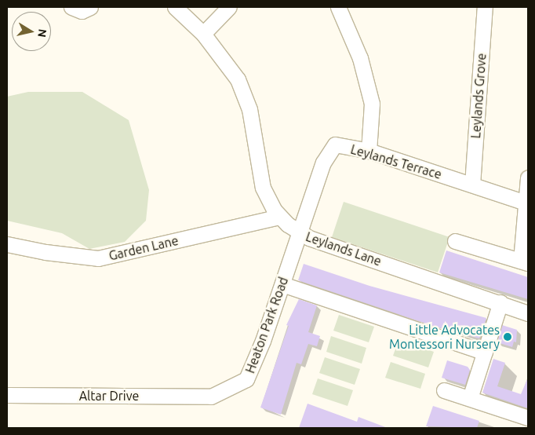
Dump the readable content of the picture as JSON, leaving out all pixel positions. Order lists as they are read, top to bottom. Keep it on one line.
{"streets":{"street":["Leylands Grove","Leylands Terrace","Garden Lane","Leylands Lane","Heaton Park Road","Altar Drive"]},"crossings":[["Leylands Grove","Leylands Terrace"],["Leylands Terrace","Leylands Lane"],["Leylands Terrace","Heaton Park Road"],["Garden Lane","Leylands Lane"],["Leylands Lane","Heaton Park Road"],["Heaton Park Road","Altar Drive"]],"places":["Little Advocates Montessori Nursery"],"north":"right"}
